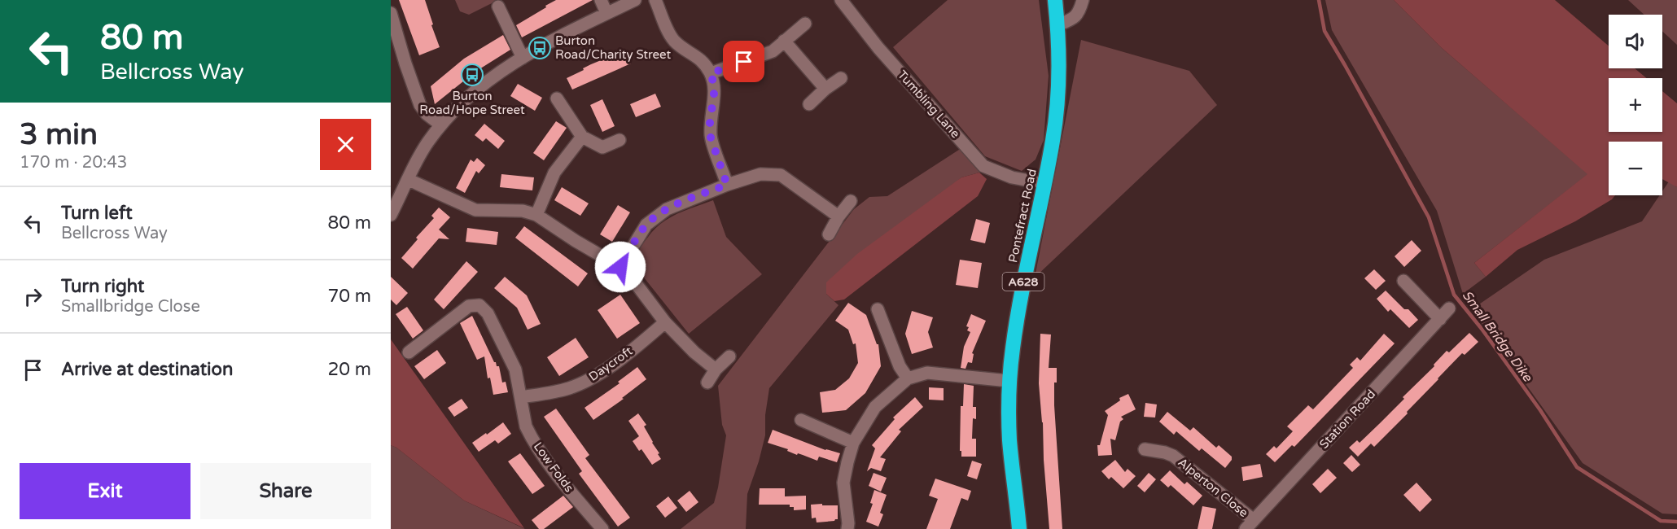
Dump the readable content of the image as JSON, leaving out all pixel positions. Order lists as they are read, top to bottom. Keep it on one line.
{"streets":{"highway":["Pontefract Road","A628"],"street":["Tumbling Lane","Daycroft","Station Road","Low Folds","Alperton Close"]},"crossings":[["Daycroft","Low Folds"],["Station Road","Alperton Close"]],"water":["Small Bridge Dike"],"places":{"bus stop":["Burton Road/Charity Street","Burton Road/Hope Street"]},"page":{"turn":["80 m","Bellcross Way"],"map_buttons":["+","−"],"heading":["3 min","170 m · 20:43"],"list":[{"name":"Turn left","note":"Bellcross Way","value":"80 m"},{"name":"Turn right","note":"Smallbridge Close","value":"70 m"},{"name":"Arrive at destination","value":"20 m"}],"buttons":["Exit","Share"]}}
